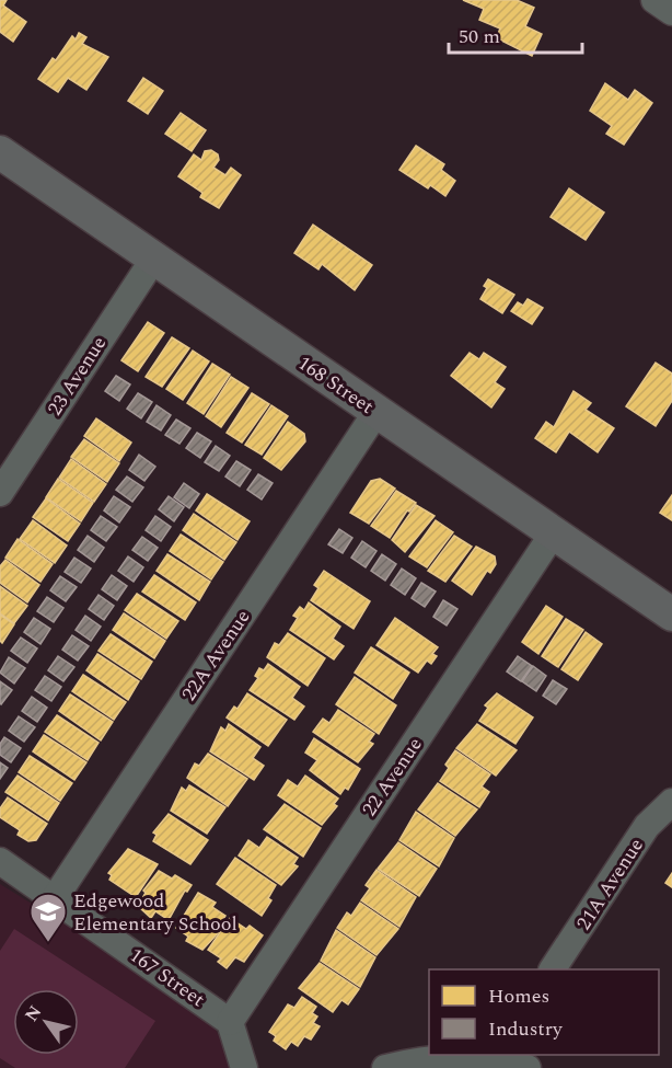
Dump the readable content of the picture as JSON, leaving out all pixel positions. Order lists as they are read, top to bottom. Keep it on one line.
{"streets":{"main road":["168 Street"],"street":["23 Avenue","22A Avenue","22 Avenue","21A Avenue","167 Street"]},"crossings":[["23 Avenue","168 Street"],["168 Street","22A Avenue"],["168 Street","22 Avenue"],["22A Avenue","167 Street"],["22 Avenue","167 Street"]],"places":{"school or university":["Edgewood Elementary School"]},"legend":["Homes","Industry"],"scale_bar":"50 m","north":"top left"}
